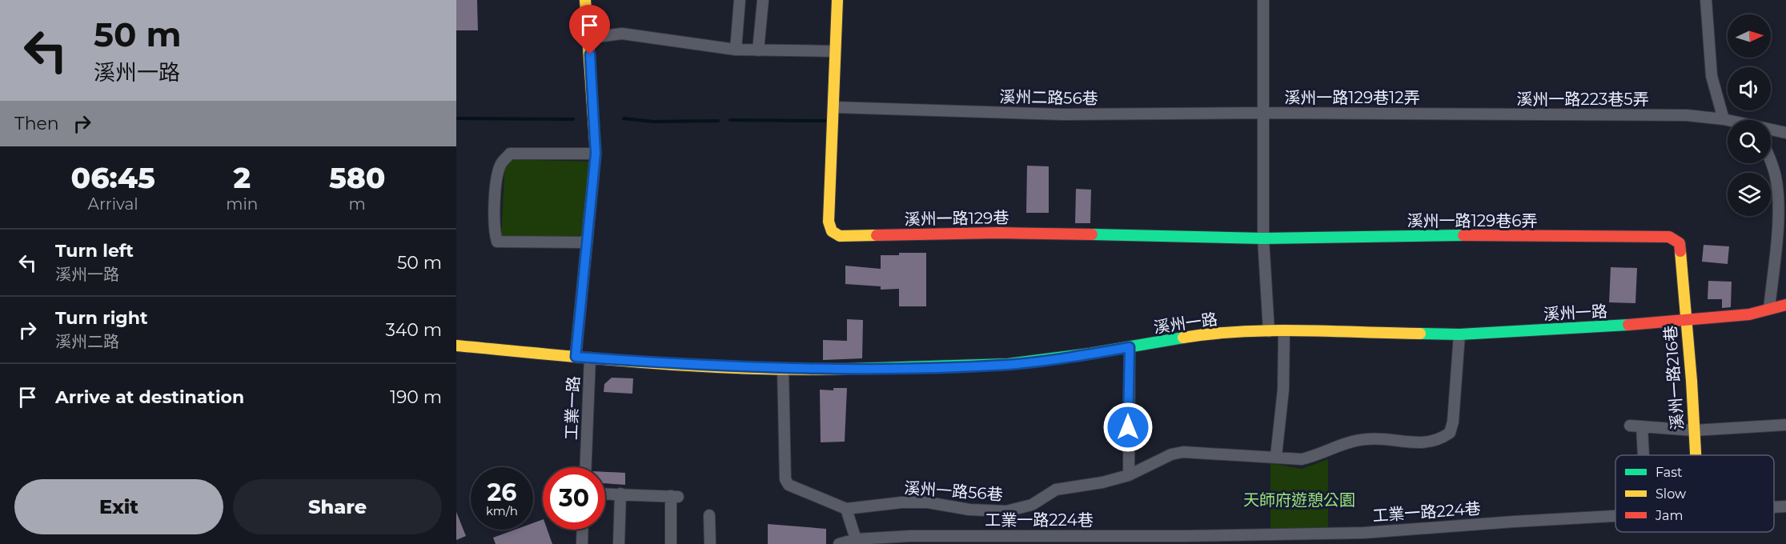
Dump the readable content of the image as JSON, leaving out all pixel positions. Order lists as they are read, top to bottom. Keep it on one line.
{"streets":{"street":["溪州二路56巷","溪州一路129巷12弄","溪州一路223巷5弄","溪州一路129巷","溪州一路129巷6弄","溪州一路","溪州一路216巷","工業一路","溪州一路56巷","工業一路224巷"]},"crossings":[["溪州二路56巷","溪州一路129巷12弄"],["溪州二路56巷","溪州一路129巷"],["溪州一路129巷12弄","溪州一路223巷5弄"],["溪州一路129巷","溪州一路129巷6弄"],["溪州一路129巷6弄","溪州一路216巷"],["溪州一路","溪州一路216巷"],["溪州一路","工業一路"],["溪州一路","溪州一路56巷"]],"parks":["天師府遊憩公園"],"legend":["Fast","Slow","Jam"],"north":"right","page":{"turn":["50 m","溪州一路"],"then":"Then","eta":["06:45","Arrival","2","min","580","m"],"list":[{"name":"Turn left","note":"溪州一路","value":"50 m"},{"name":"Turn right","note":"溪州二路","value":"340 m"},{"name":"Arrive at destination","value":"190 m"}],"speed":"26 km/h","limit":"30","buttons":["Exit","Share"]}}
